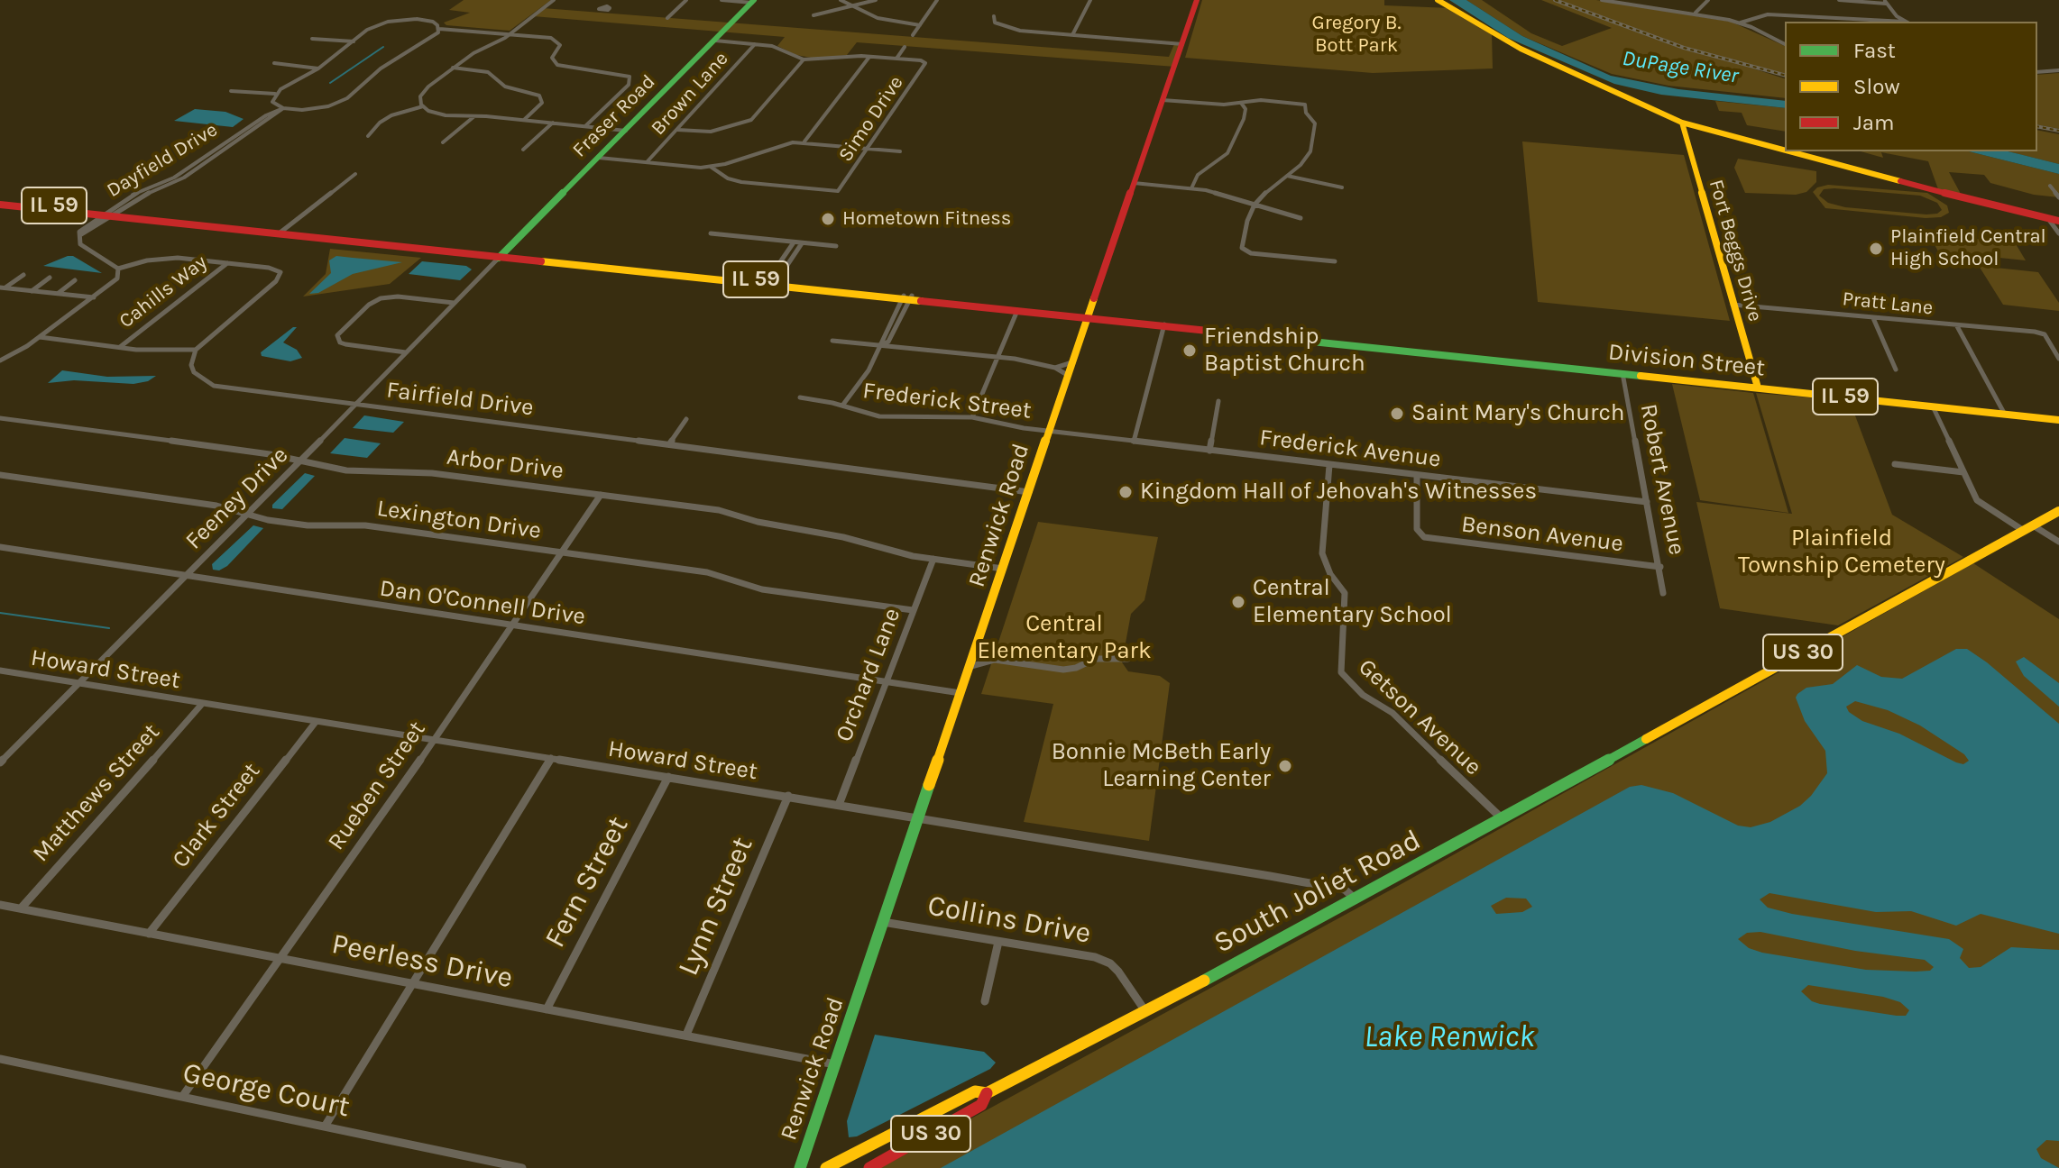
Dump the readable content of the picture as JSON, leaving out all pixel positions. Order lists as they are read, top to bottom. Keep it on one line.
{"streets":{"street":["Brown Lane","Fraser Road","Simo Drive","Dayfield Drive","IL 59","Fort Beggs Drive","Cahills Way","Pratt Lane","Division Street","Fairfield Drive","Frederick Street","Frederick Avenue","Arbor Drive","Robert Avenue","Feeney Drive","Renwick Road","Lexington Drive","Benson Avenue","Dan O'Connell Drive","US 30","Howard Street","Orchard Lane","Getson Avenue","Rueben Street","Matthews Street","Clark Street","Fern Street","South Joliet Road","Lynn Street","Collins Drive","Peerless Drive","George Court"]},"crossings":[["Fraser Road","IL 59"],["Fraser Road","Feeney Drive"],["Dayfield Drive","IL 59"],["IL 59","Division Street"],["IL 59","Feeney Drive"],["IL 59","Renwick Road"],["Fort Beggs Drive","Pratt Lane"],["Fort Beggs Drive","Division Street"],["Division Street","Robert Avenue"],["Division Street","Renwick Road"],["Fairfield Drive","Feeney Drive"],["Fairfield Drive","Renwick Road"],["Frederick Street","Frederick Avenue"],["Frederick Street","Renwick Road"],["Frederick Avenue","Robert Avenue"],["Frederick Avenue","Renwick Road"],["Frederick Avenue","Benson Avenue"],["Frederick Avenue","Getson Avenue"],["Arbor Drive","Feeney Drive"],["Arbor Drive","Renwick Road"],["Arbor Drive","Orchard Lane"],["Arbor Drive","Rueben Street"],["Robert Avenue","Benson Avenue"],["Feeney Drive","Lexington Drive"],["Feeney Drive","Dan O'Connell Drive"],["Feeney Drive","Howard Street"],["Renwick Road","Dan O'Connell Drive"],["Renwick Road","Howard Street"],["Renwick Road","Collins Drive"],["Renwick Road","Peerless Drive"],["Lexington Drive","Orchard Lane"],["Lexington Drive","Rueben Street"],["Dan O'Connell Drive","Orchard Lane"],["Dan O'Connell Drive","Rueben Street"],["US 30","South Joliet Road"],["Howard Street","Orchard Lane"],["Howard Street","Rueben Street"],["Howard Street","Matthews Street"],["Howard Street","Clark Street"],["Howard Street","Fern Street"],["Howard Street","South Joliet Road"],["Howard Street","Lynn Street"],["Getson Avenue","South Joliet Road"],["Rueben Street","Peerless Drive"],["Rueben Street","George Court"],["Matthews Street","Peerless Drive"],["Clark Street","Peerless Drive"],["Fern Street","Peerless Drive"],["South Joliet Road","Collins Drive"],["Lynn Street","Peerless Drive"]],"water":["DuPage River","Lake Renwick"],"parks":["Gregory B. Bott Park","Plainfield Township Cemetery","Central Elementary Park"],"places":["Hometown Fitness","Plainfield Central High School","Friendship Baptist Church","Saint Mary's Church","Kingdom Hall of Jehovah's Witnesses","Central Elementary School","Bonnie McBeth Early Learning Center"],"legend":["Fast","Slow","Jam"]}
